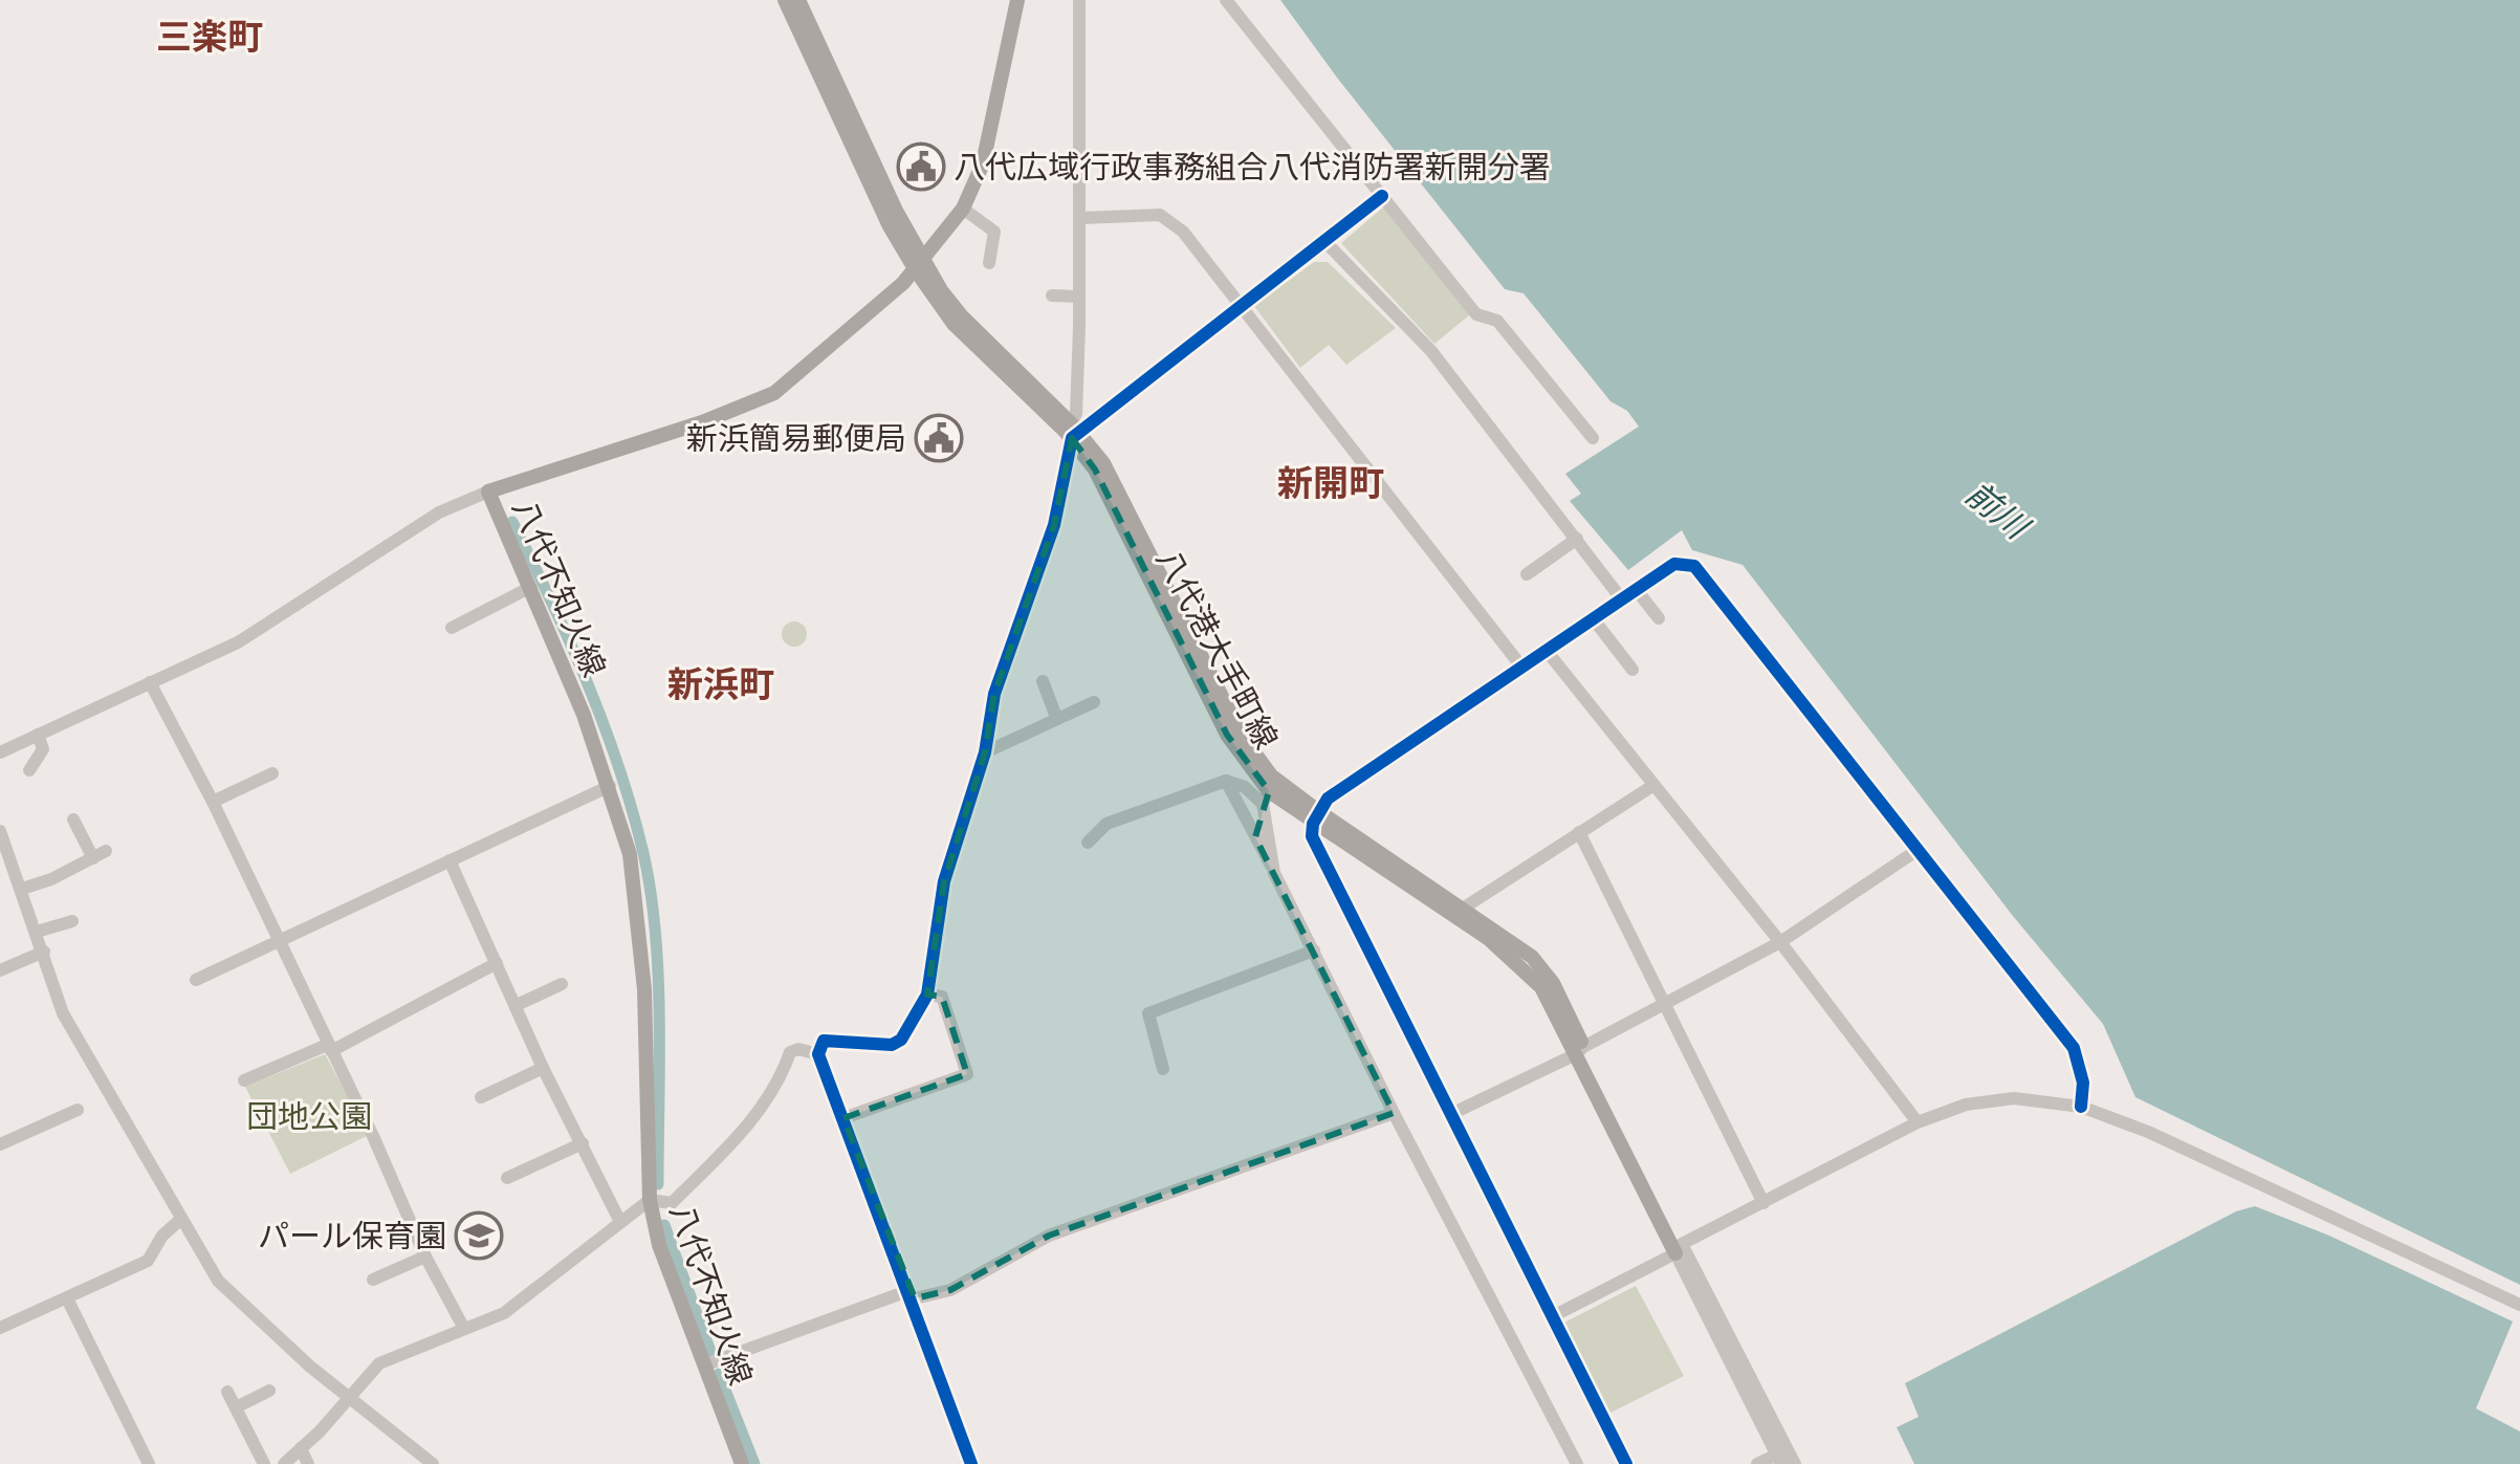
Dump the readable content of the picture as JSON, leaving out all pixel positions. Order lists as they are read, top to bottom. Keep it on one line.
{"streets":{"main road":["八代不知火線","八代港大手町線"]},"crossings":[["八代不知火線","八代港大手町線"]],"districts":["三楽町","新開町","新浜町"],"water":["前川"],"parks":["団地公園"],"places":{"public building":["八代広域行政事務組合八代消防署新開分署","新浜簡易郵便局"],"school or university":["パール保育園"]}}
